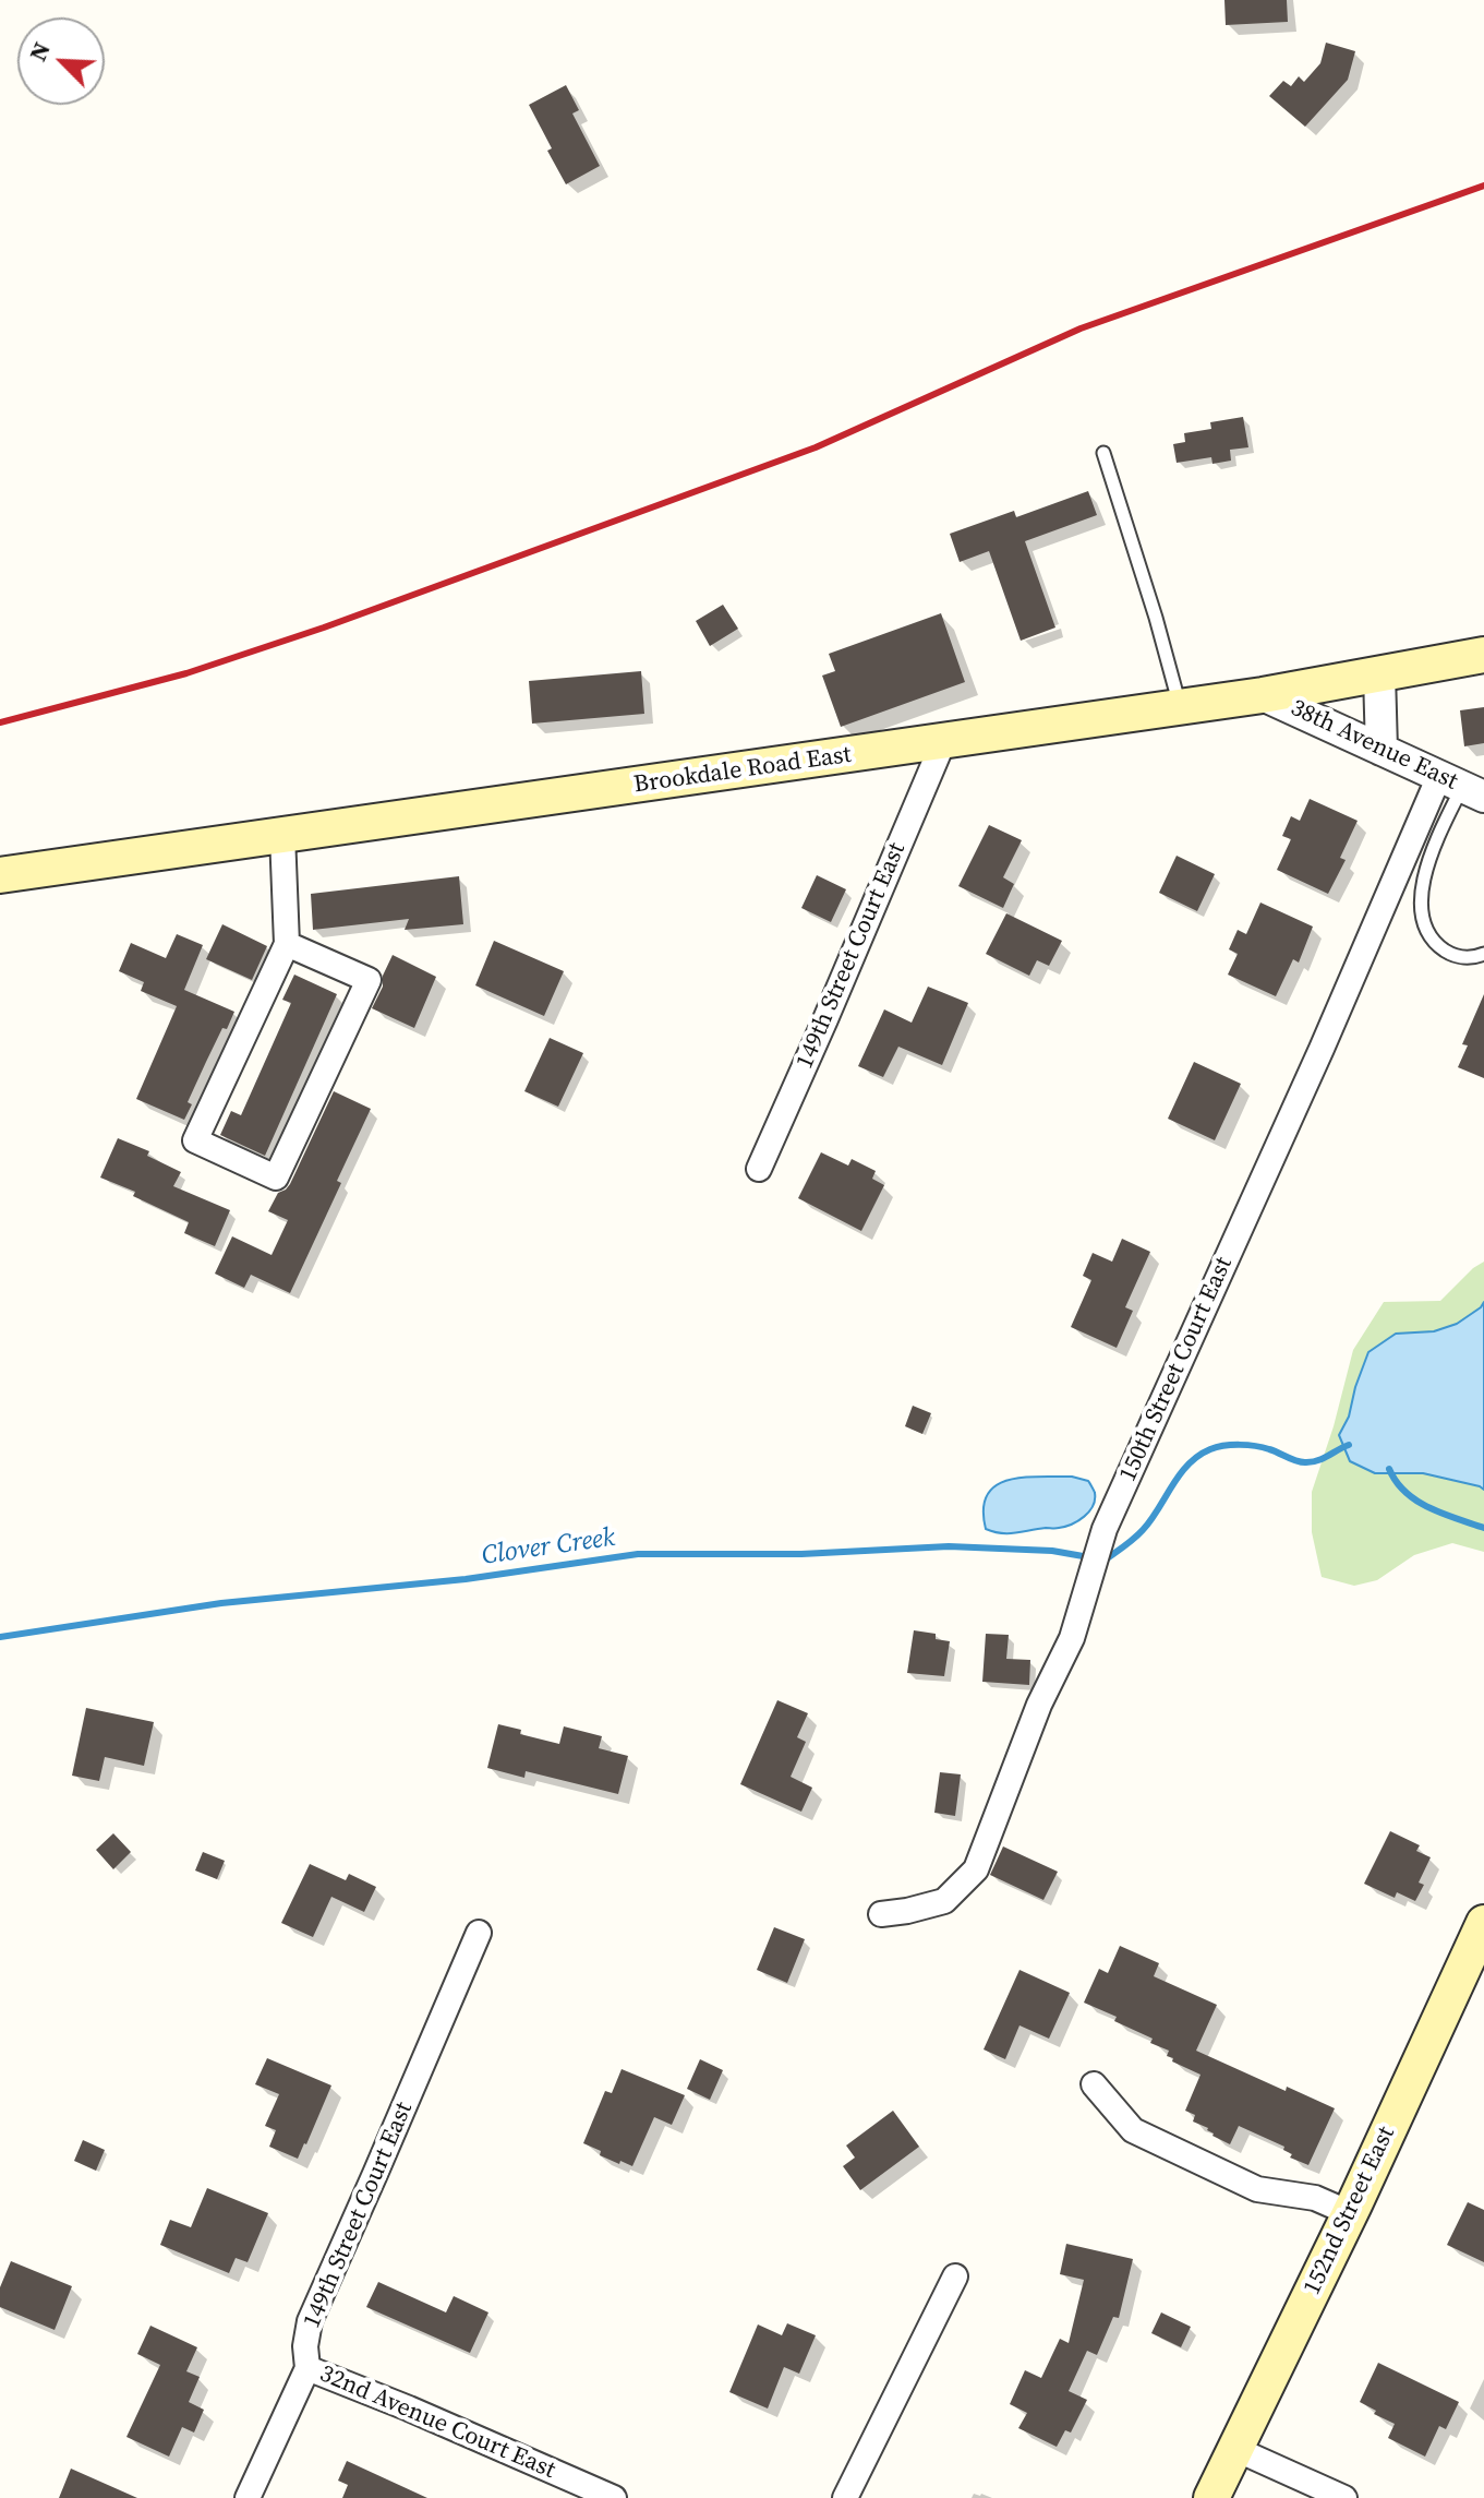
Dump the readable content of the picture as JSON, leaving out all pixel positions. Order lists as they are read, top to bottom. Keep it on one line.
{"streets":{"main road":["Brookdale Road East","152nd Street East"],"street":["38th Avenue East","149th Street Court East","150th Street Court East","32nd Avenue Court East"]},"crossings":[["38th Avenue East","Brookdale Road East"],["38th Avenue East","150th Street Court East"],["Brookdale Road East","149th Street Court East"],["149th Street Court East","32nd Avenue Court East"]],"water":["Clover Creek"],"north":"top left"}
